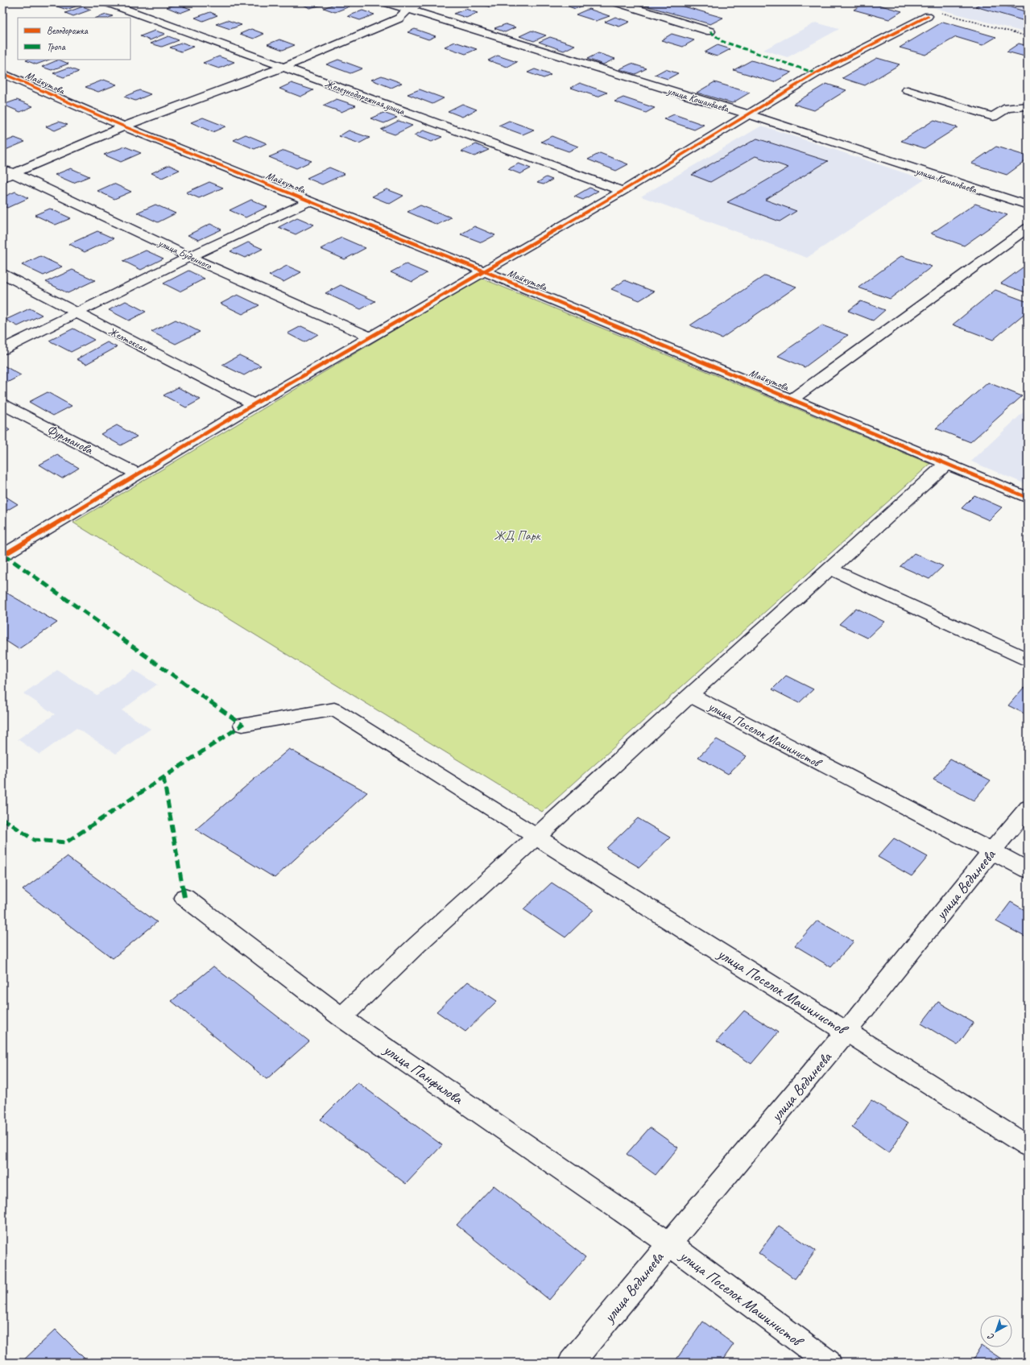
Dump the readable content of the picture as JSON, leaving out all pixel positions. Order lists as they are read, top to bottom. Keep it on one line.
{"streets":{"street":["Майкутова","Железнодорожная улица","улица Кошанбаева","улица Буденного","Желтоксан","Фурманова","улица Поселок Машинистов","улица Вединеева","улица Панфилова"]},"crossings":[["улица Поселок Машинистов","улица Вединеева"],["улица Поселок Машинистов","улица Панфилова"],["улица Вединеева","улица Панфилова"]],"parks":["ЖД Парк"],"legend":["Велодорожка","Тропа"],"north":"bottom left"}
